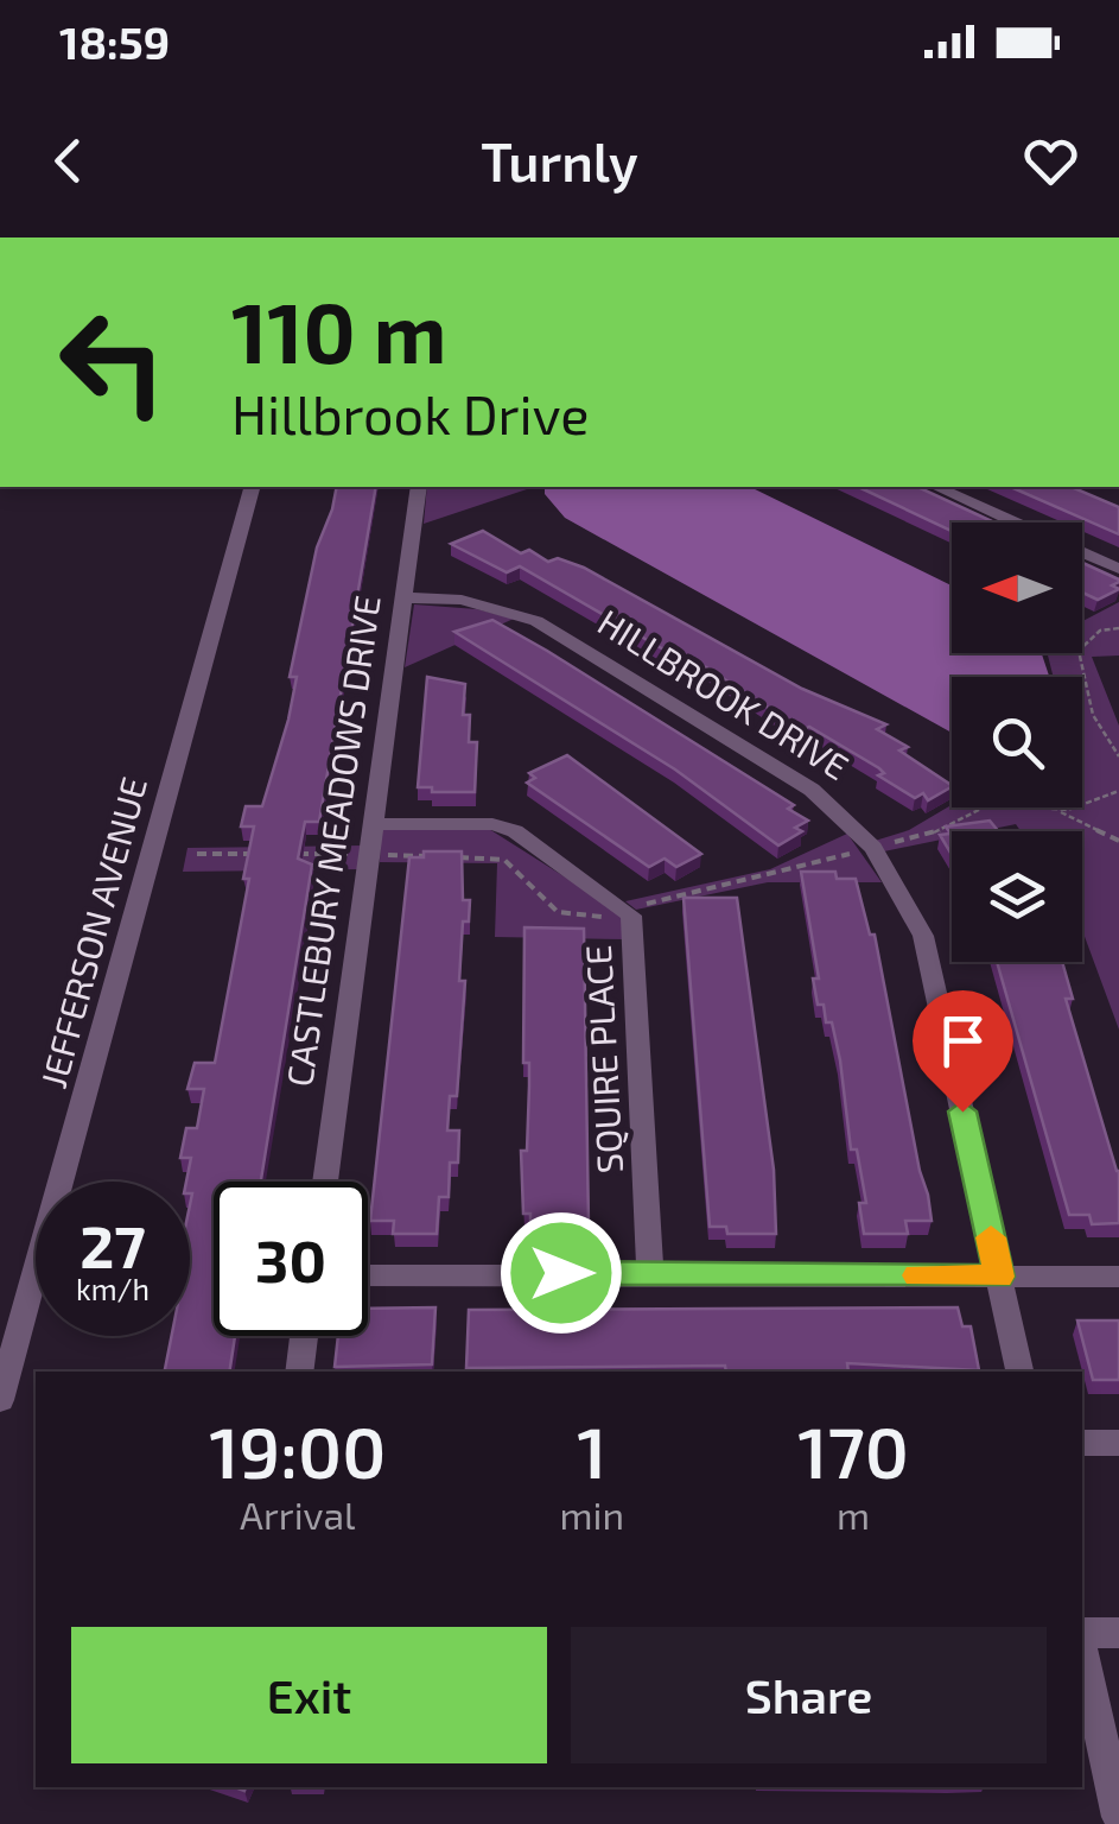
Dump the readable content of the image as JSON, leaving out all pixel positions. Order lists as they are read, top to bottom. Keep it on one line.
{"streets":{"street":["HILLBROOK DRIVE","CASTLEBURY MEADOWS DRIVE","JEFFERSON AVENUE","SQUIRE PLACE"]},"crossings":[["HILLBROOK DRIVE","CASTLEBURY MEADOWS DRIVE"],["CASTLEBURY MEADOWS DRIVE","SQUIRE PLACE"]],"north":"left","page":{"status":"18:59","header":"Turnly","turn":["110 m","Hillbrook Drive"],"speed":"27 km/h","limit":"30","eta":["19:00","Arrival","1","min","170","m"],"buttons":["Exit","Share"]}}
